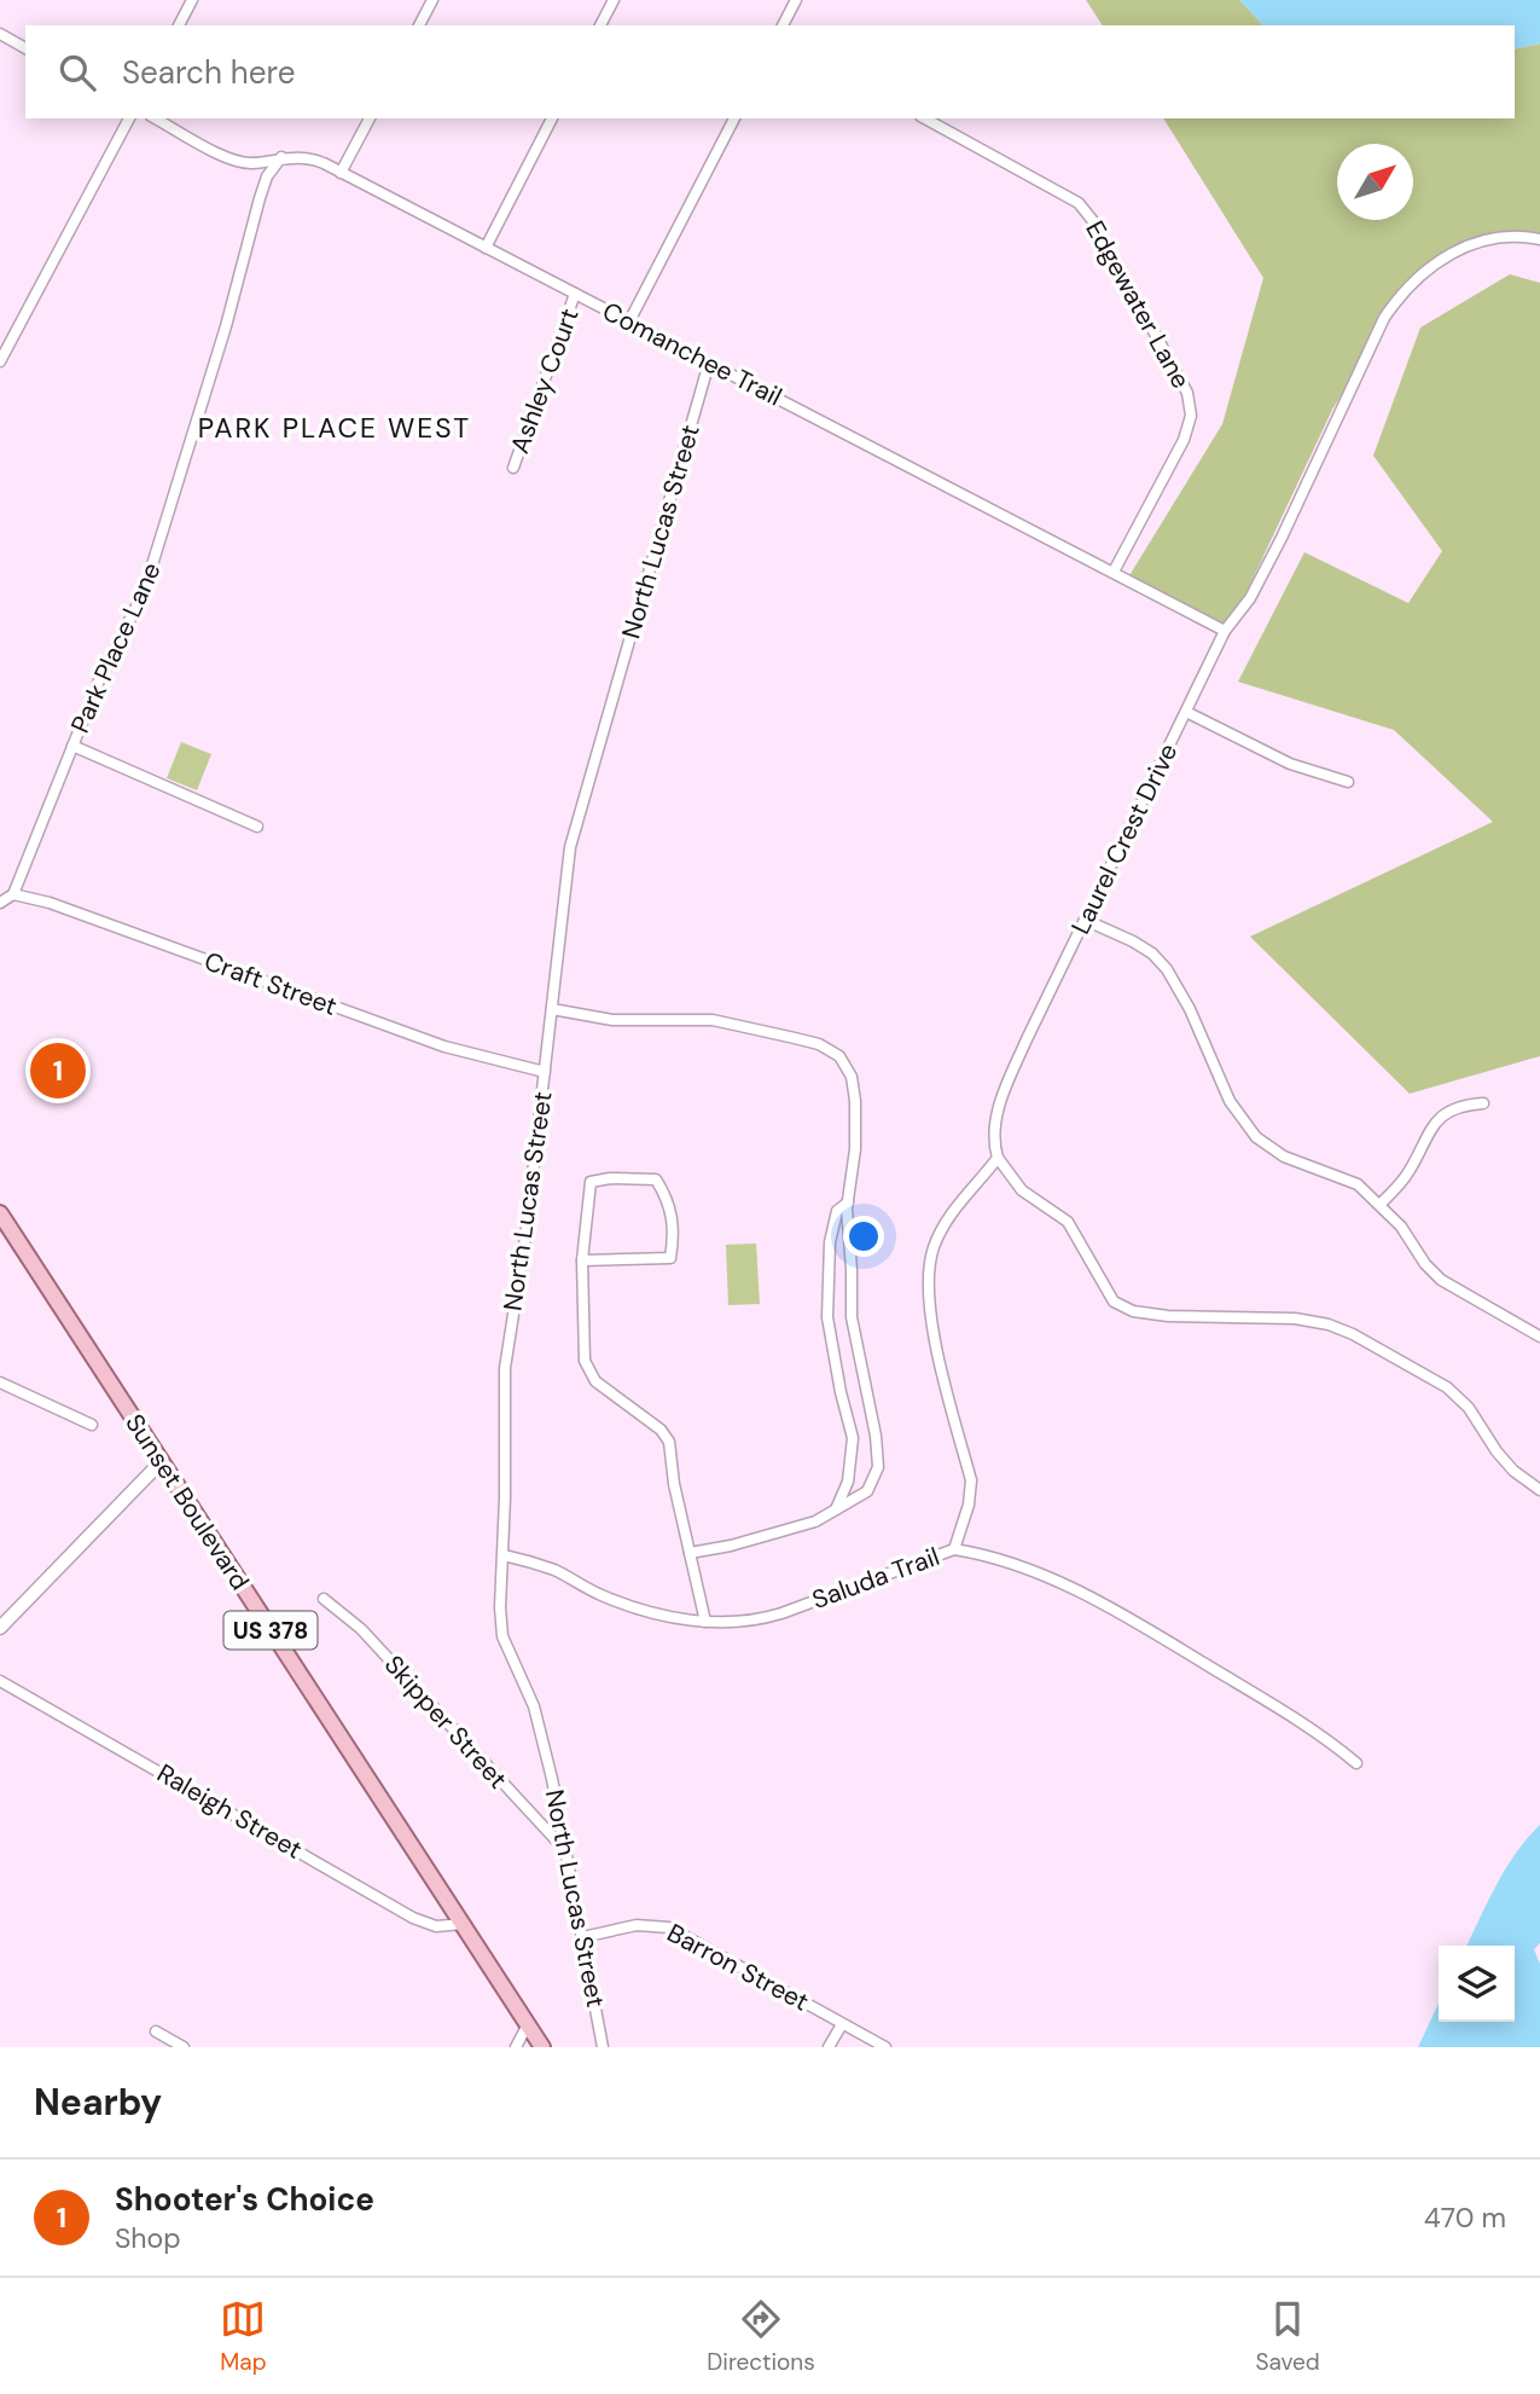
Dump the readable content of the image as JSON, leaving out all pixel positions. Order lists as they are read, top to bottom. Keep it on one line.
{"streets":{"main road":["Sunset Boulevard","US 378"],"street":["Edgewater Lane","Comanchee Trail","Ashley Court","North Lucas Street","Park Place Lane","Laurel Crest Drive","Craft Street","Saluda Trail","Skipper Street","Raleigh Street","Barron Street"]},"crossings":[["Edgewater Lane","Comanchee Trail"],["Comanchee Trail","Ashley Court"],["Comanchee Trail","North Lucas Street"],["Comanchee Trail","Park Place Lane"],["Comanchee Trail","Laurel Crest Drive"],["North Lucas Street","Craft Street"],["North Lucas Street","Saluda Trail"],["North Lucas Street","Skipper Street"],["North Lucas Street","Barron Street"],["Park Place Lane","Craft Street"],["Sunset Boulevard","Raleigh Street"]],"districts":["PARK PLACE WEST"],"north":"top right","page":{"search":"Search here","pins":"1","heading":"Nearby","list":[{"mark":"1","name":"Shooter's Choice","note":"Shop","value":"470 m"}],"nav":["Map","Directions","Saved"]}}
